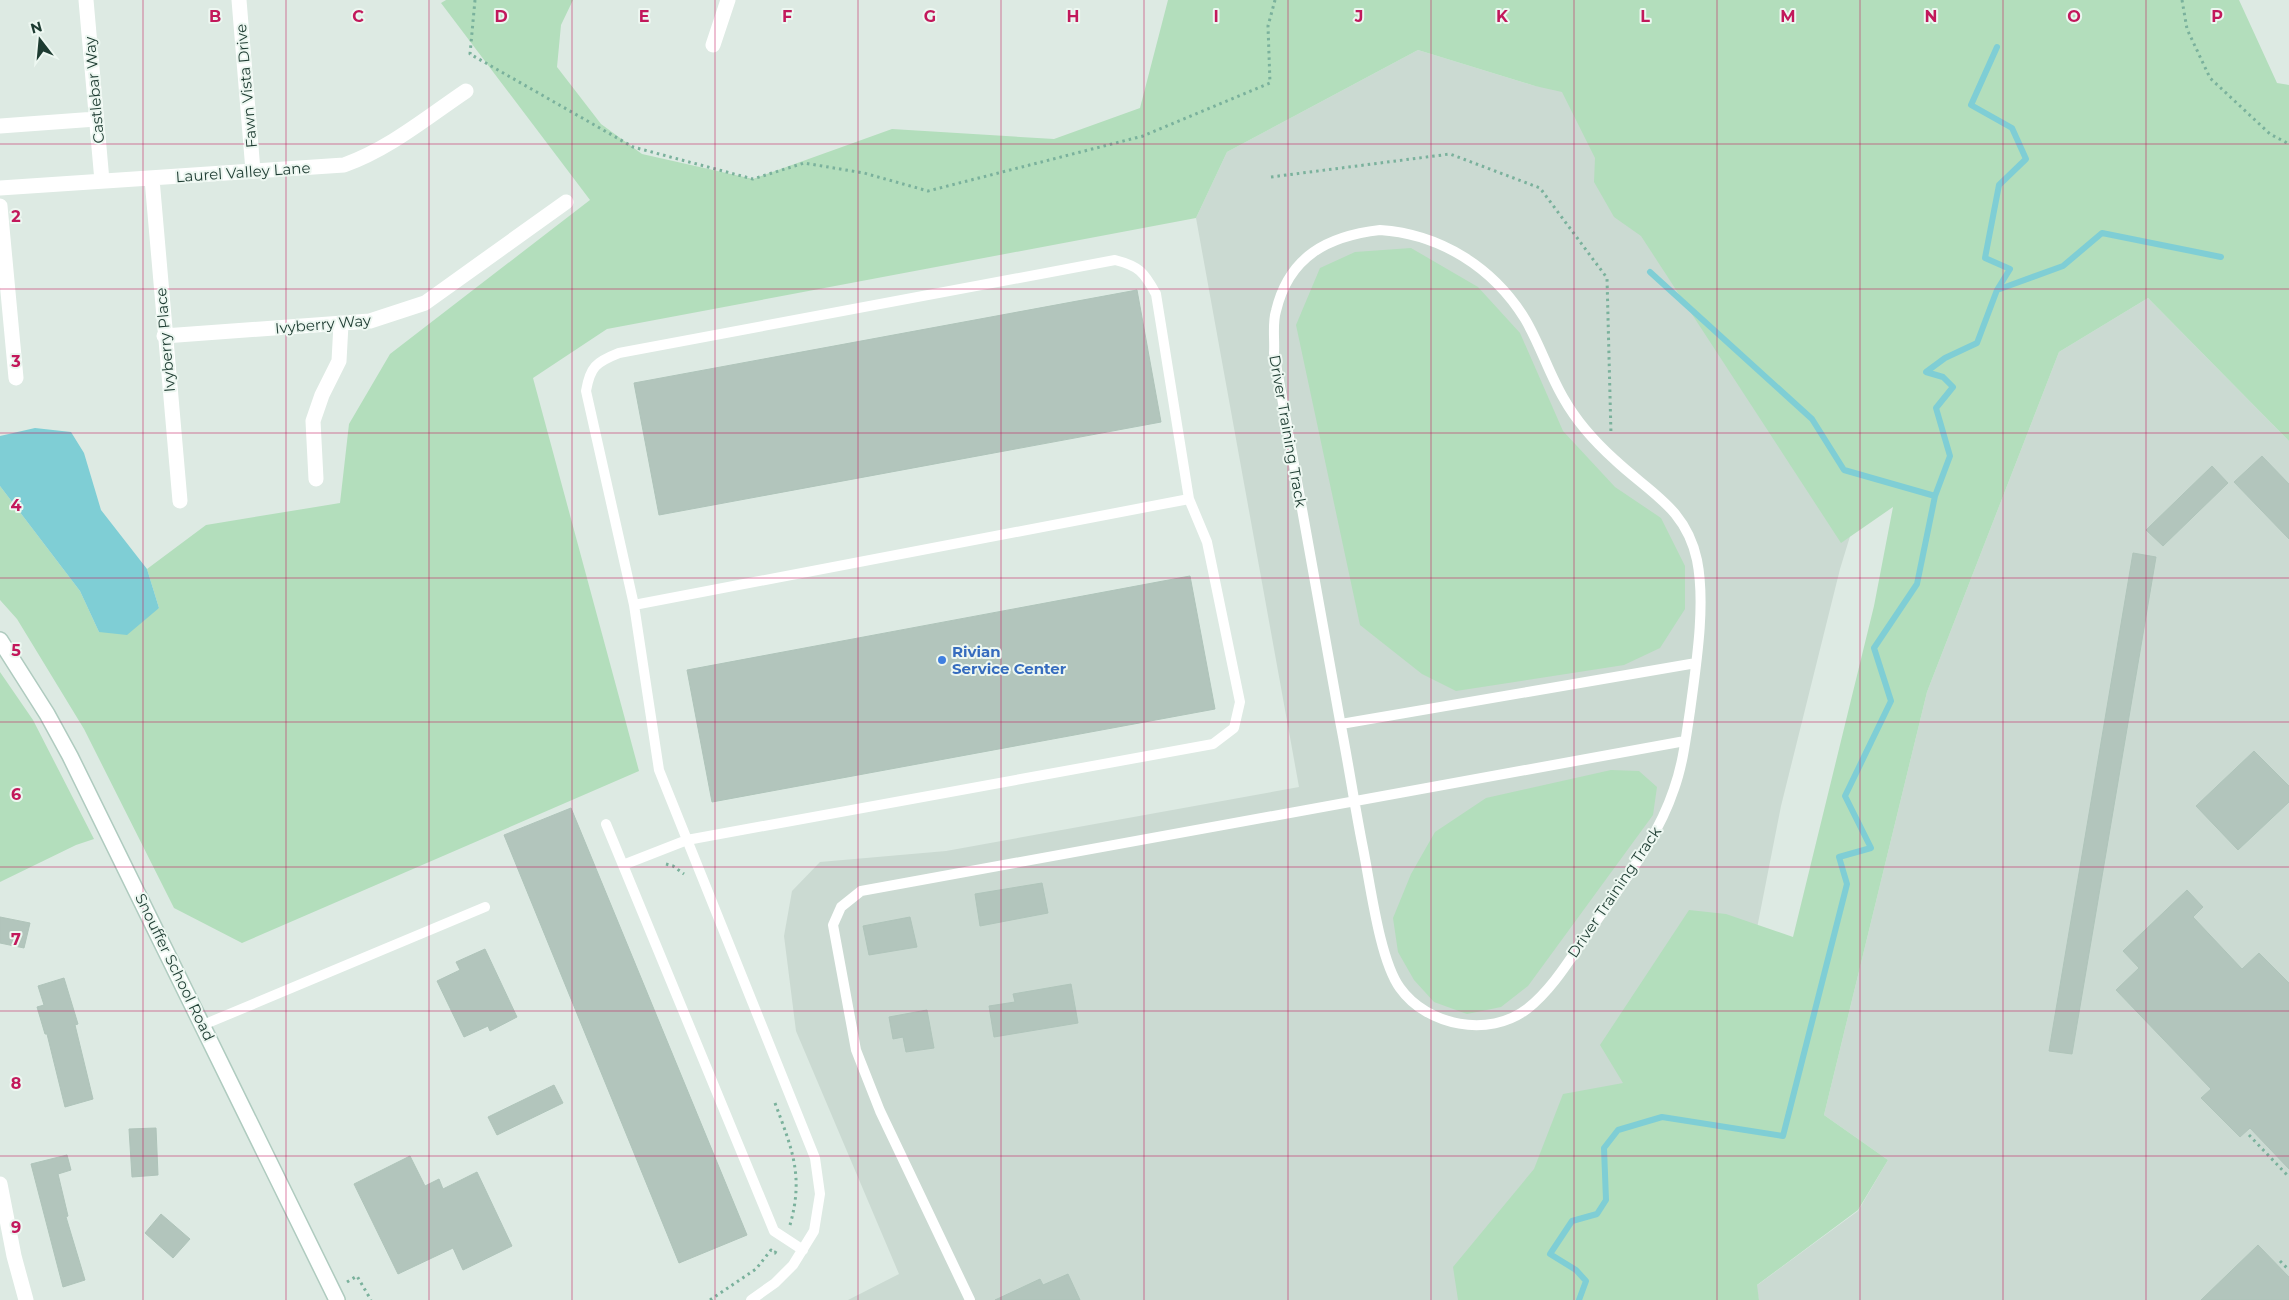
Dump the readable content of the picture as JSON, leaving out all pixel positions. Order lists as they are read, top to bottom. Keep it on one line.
{"streets":{"street":["Fawn Vista Drive","Castlebar Way","Laurel Valley Lane","Ivyberry Way","Ivyberry Place","Snouffer School Road"],"lane":["Driver Training Track"]},"crossings":[["Fawn Vista Drive","Laurel Valley Lane"],["Castlebar Way","Laurel Valley Lane"],["Laurel Valley Lane","Ivyberry Place"],["Ivyberry Way","Ivyberry Place"]],"places":["Rivian Service Center"],"north":"top","grid":{"columns":["B","C","D","E","F","G","H","I","J","K","L","M","N","O","P"],"rows":["2","3","4","5","6","7","8","9"]}}
